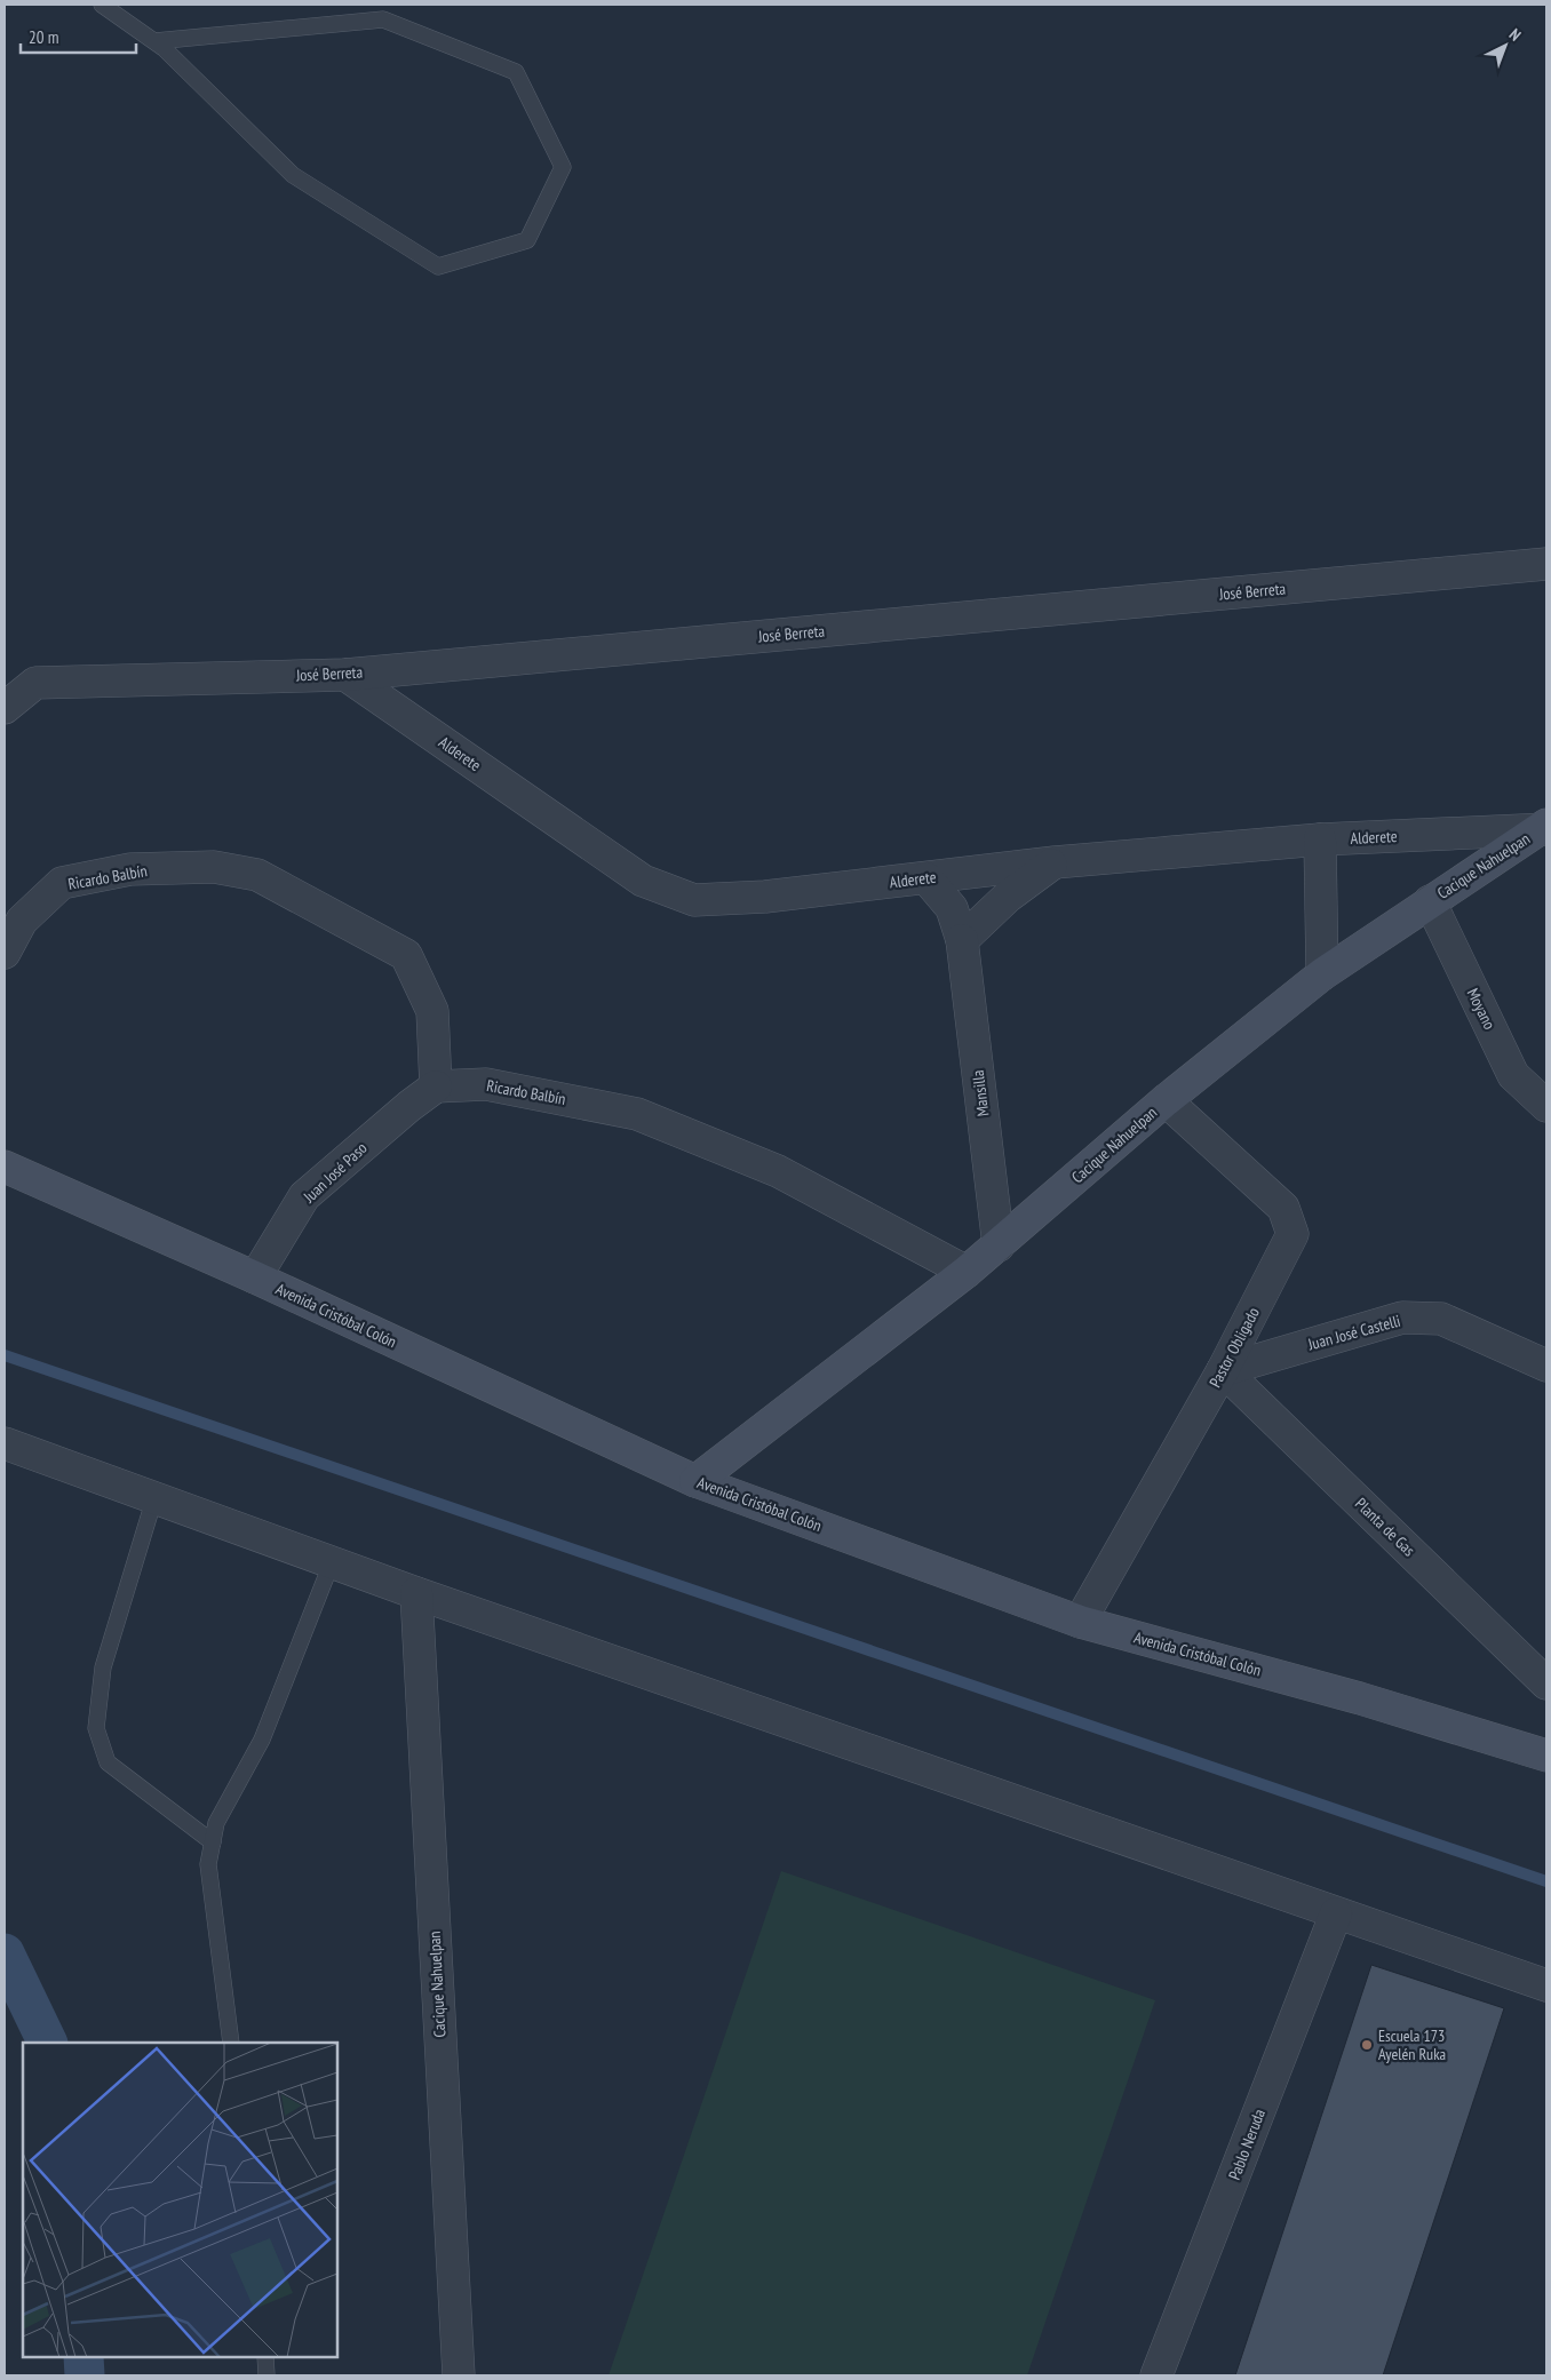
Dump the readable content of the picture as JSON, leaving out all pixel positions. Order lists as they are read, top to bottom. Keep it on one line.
{"streets":{"street":["José Berreta","Alderete","Cacique Nahuelpan","Ricardo Balbín","Moyano","Mansilla","Juan José Paso","Avenida Cristóbal Colón","Juan José Castelli","Pastor Obligado","Planta de Gas","Pablo Neruda"]},"crossings":[["José Berreta","Alderete"],["Alderete","Cacique Nahuelpan"],["Alderete","Mansilla"],["Cacique Nahuelpan","Ricardo Balbín"],["Cacique Nahuelpan","Moyano"],["Cacique Nahuelpan","Mansilla"],["Cacique Nahuelpan","Avenida Cristóbal Colón"],["Cacique Nahuelpan","Pastor Obligado"],["Ricardo Balbín","Juan José Paso"],["Juan José Paso","Avenida Cristóbal Colón"],["Avenida Cristóbal Colón","Pastor Obligado"],["Juan José Castelli","Pastor Obligado"],["Juan José Castelli","Planta de Gas"],["Pastor Obligado","Planta de Gas"]],"places":["Escuela 173 Ayelén Ruka"],"scale_bar":"20 m","north":"top right"}
